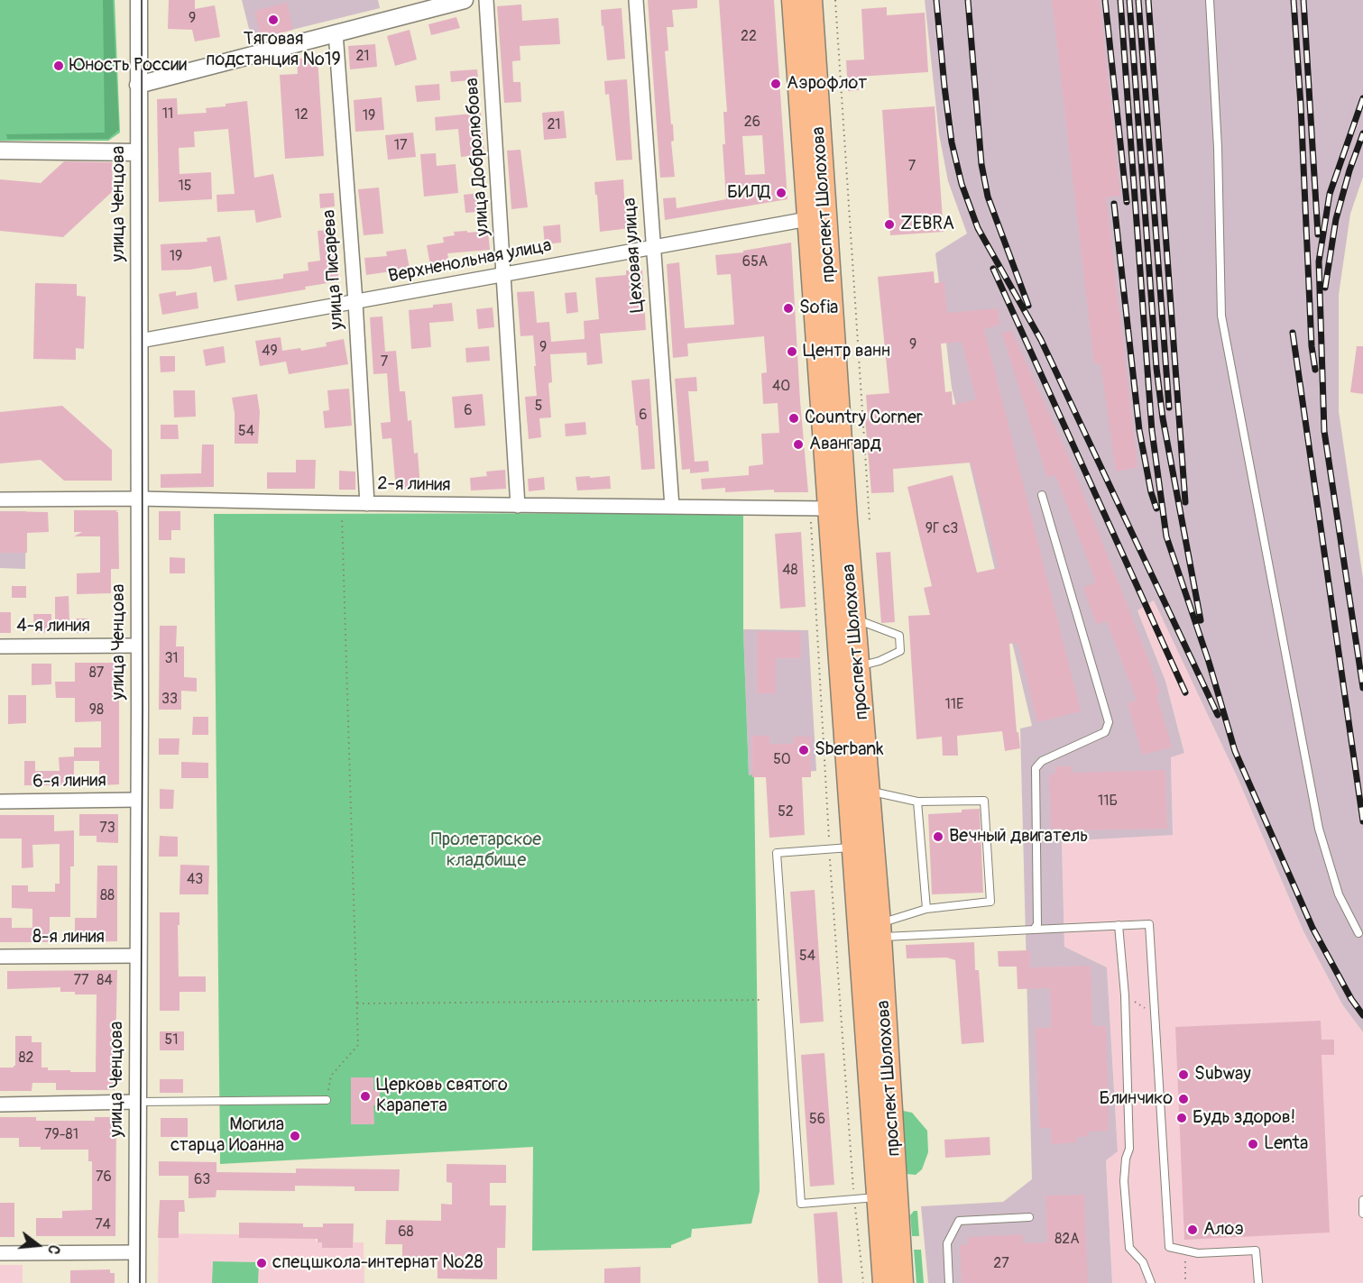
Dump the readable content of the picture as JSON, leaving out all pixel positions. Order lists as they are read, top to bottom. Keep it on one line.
{"streets":{"main road":["проспект Шолохова"],"street":["улица Добролюбова","улица Ченцова","Цеховая улица","Верхненольная улица","улица Писарева","2-я линия","4-я линия","6-я линия","8-я линия"]},"crossings":[["улица Добролюбова","Верхненольная улица"],["улица Добролюбова","2-я линия"],["улица Ченцова","Верхненольная улица"],["улица Ченцова","2-я линия"],["улица Ченцова","4-я линия"],["улица Ченцова","6-я линия"],["улица Ченцова","8-я линия"],["проспект Шолохова","Верхненольная улица"],["проспект Шолохова","2-я линия"],["Цеховая улица","Верхненольная улица"],["Цеховая улица","2-я линия"],["Верхненольная улица","улица Писарева"],["улица Писарева","2-я линия"]],"parks":["Пролетарское кладбище"],"places":["Тяговая подстанция №19","Юность России","Аэрофлот","БИЛД","ZEBRA","Sofia","Центр ванн","Country Corner","Авангард","Sberbank","Вечный двигатель","Subway","Церковь святого Карапета","Блинчико","Будь здоров!","Могила старца Иоанна","Lenta","Алоэ","спецшкола-интернат №28"],"house_numbers":["9","22","21","11","12","19","26","21","17","7","15","19","65А","9","9","49","7","40","5","6","6","54","9Г с3","48","31","87","33","11Е","98","50","11Б","52","73","43","88","54","77","84","51","82","56","79-81","76","63","74","68","82А","27"],"north":"right"}
